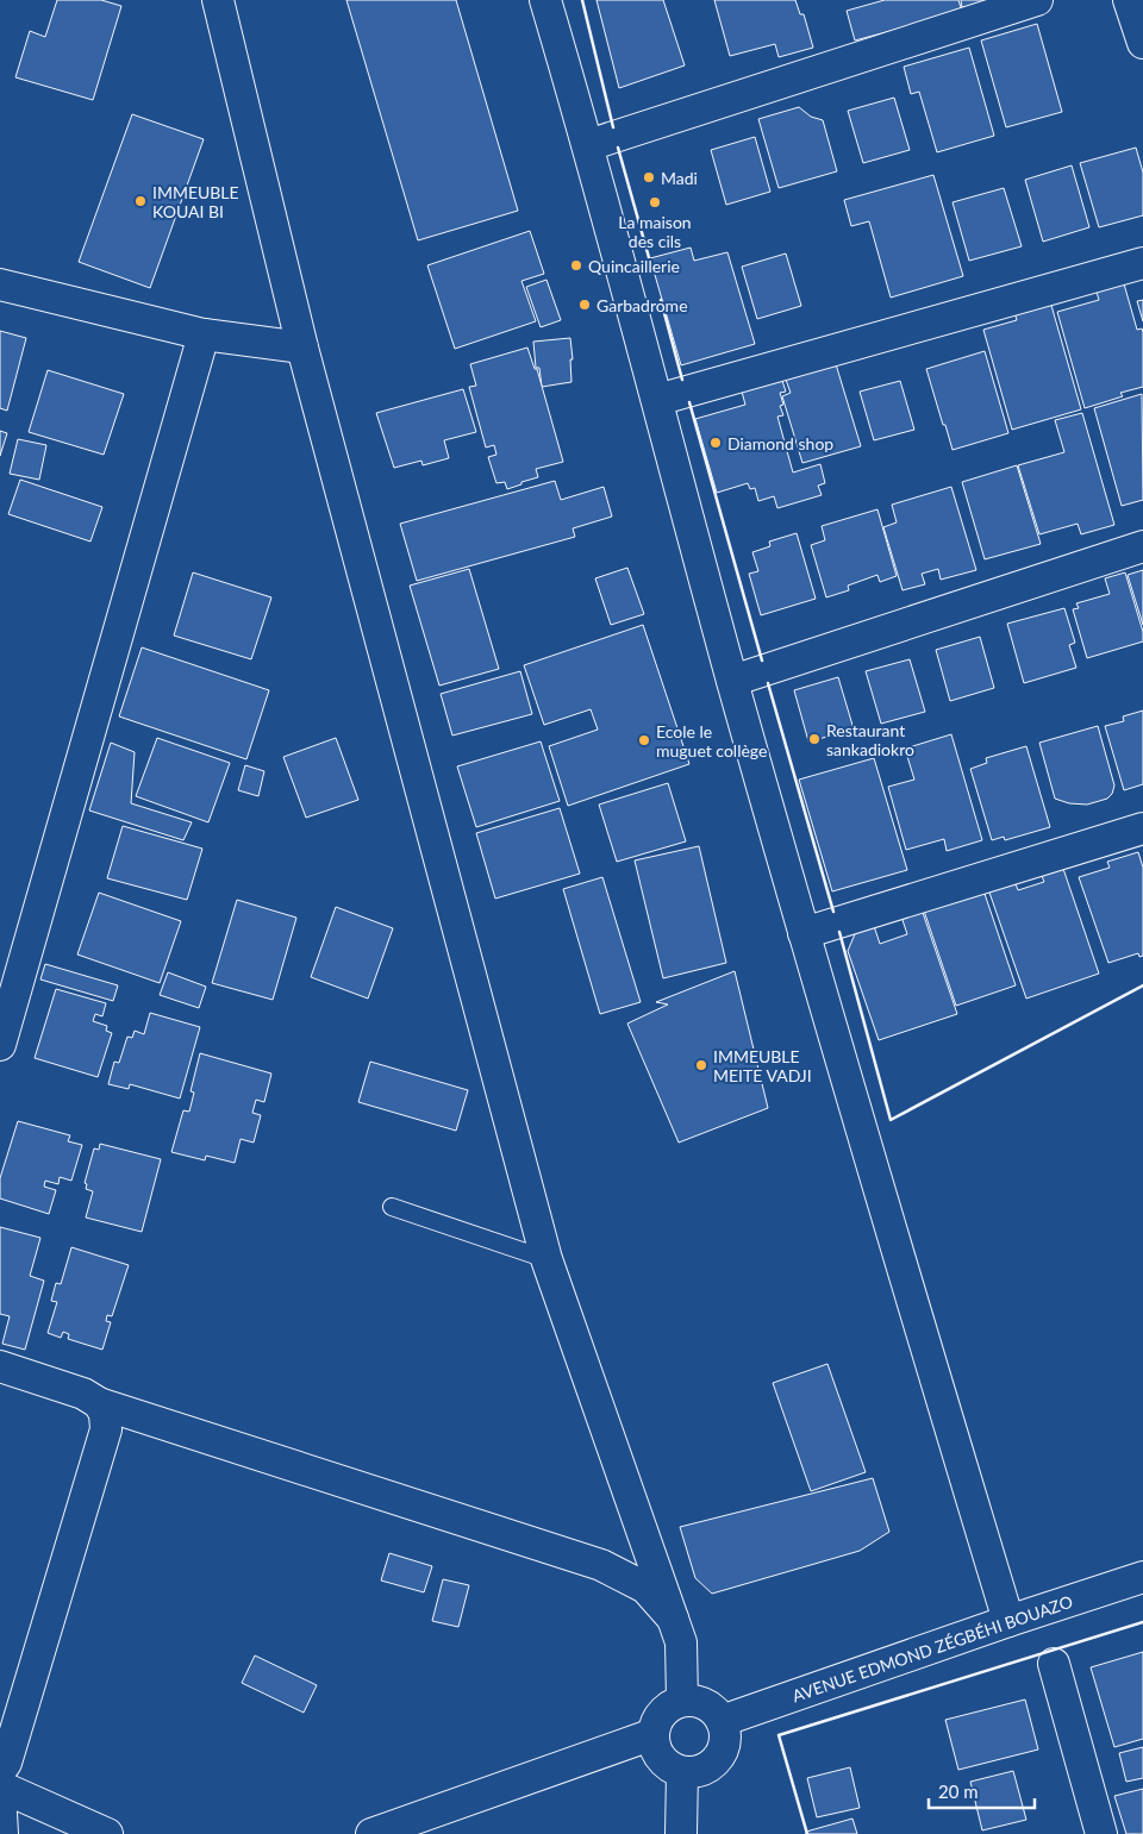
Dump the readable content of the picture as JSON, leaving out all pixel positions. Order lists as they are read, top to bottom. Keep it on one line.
{"streets":{"street":["AVENUE EDMOND ZÉGBÉHI BOUAZO"]},"places":["Madi","IMMEUBLE KOUAI BI","La maison des cils","Quincaillerie","Garbadrome","Diamond shop","Restaurant sankadiokro","Ecole le muguet collège","IMMEUBLE MEITE VADJI"],"scale_bar":"20 m"}
